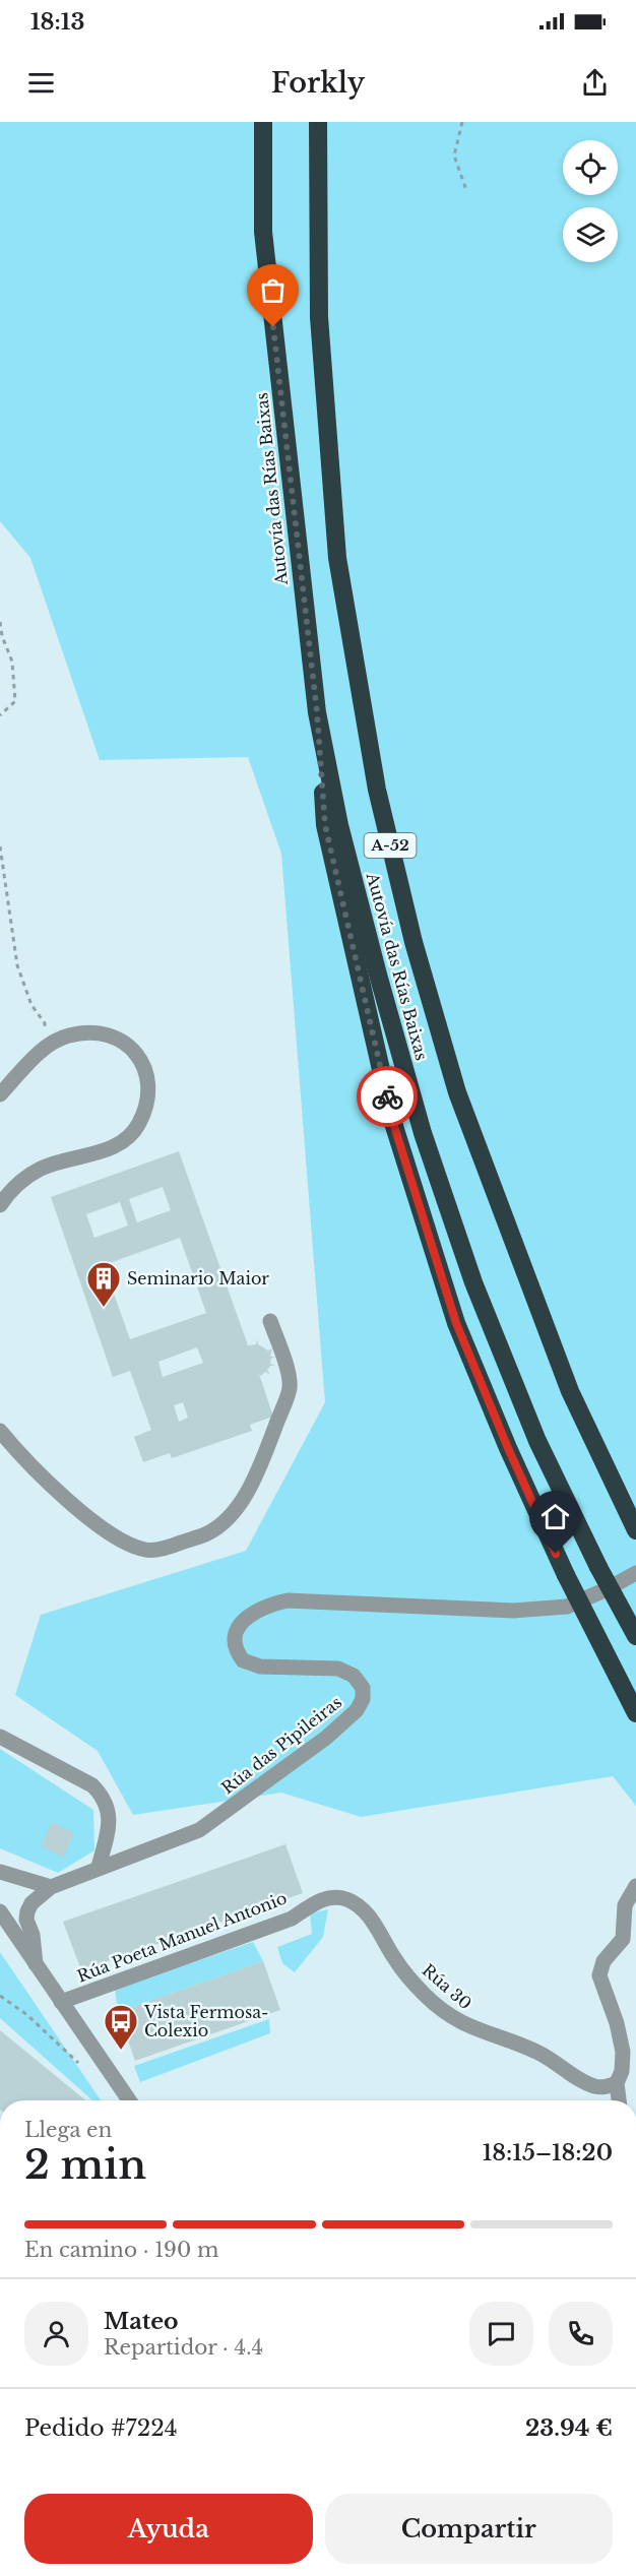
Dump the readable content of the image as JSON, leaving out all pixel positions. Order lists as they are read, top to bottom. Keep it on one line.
{"streets":{"highway":["Autovía das Rías Baixas","A-52"],"street":["Rúa das Pipileiras","Rúa Poeta Manuel Antonio","Rúa 30"]},"crossings":[["Rúa Poeta Manuel Antonio","Rúa 30"]],"places":{"building":["Seminario Maior"],"bus stop":["Vista Fermosa- Colexio"]},"page":{"status":"18:13","header":"Forkly","heading":["2 min","Llega en","18:15–18:20"],"panel":["Mateo","Repartidor · 4.4","Pedido #7224","23.94 €"],"bar":"En camino · 190 m","buttons":["Ayuda","Compartir"]}}
